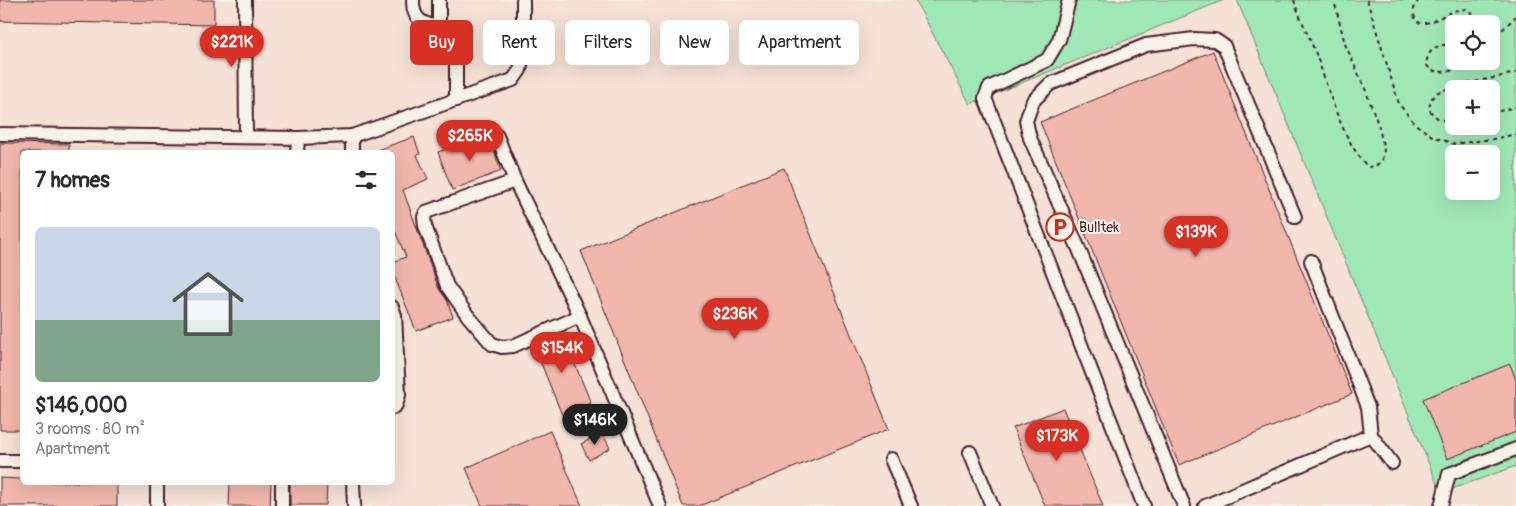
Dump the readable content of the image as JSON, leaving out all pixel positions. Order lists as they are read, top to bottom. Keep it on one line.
{"places":{"parking":["Bulltek"]},"page":{"map_buttons":["+","−"],"chip":["Buy","Rent","Filters","New","Apartment"],"price":["$221K","$265K","$139K","$236K","$154K","$146K","$173K"],"heading":"7 homes","list":[{"name":"$146,000","note":"3 rooms · 80 m² · Apartment"}]}}
